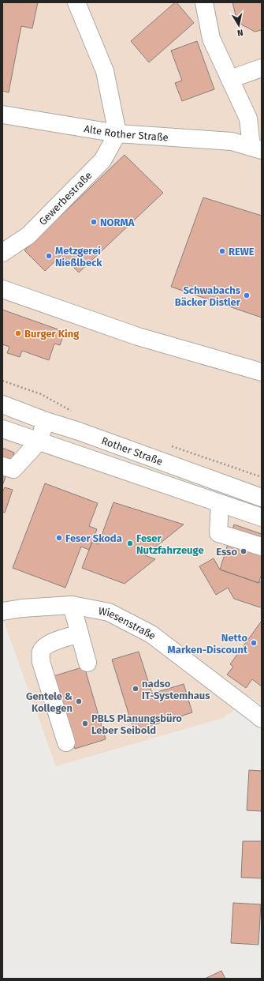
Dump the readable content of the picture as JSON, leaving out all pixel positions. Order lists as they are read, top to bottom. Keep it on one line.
{"streets":{"street":["Alte Rother Straße","Gewerbestraße","Rother Straße","Wiesenstraße"]},"crossings":[["Alte Rother Straße","Gewerbestraße"]],"places":["NORMA","REWE","Metzgerei Nießlbeck","Schwabachs Bäcker Distler","Burger King","Feser Skoda","Feser Nutzfahrzeuge","Esso","Netto Marken-Discount","nadso IT-Systemhaus","Gentele & Kollegen","PBLS Planungsbüro Leber Seibold"],"north":"bottom"}
